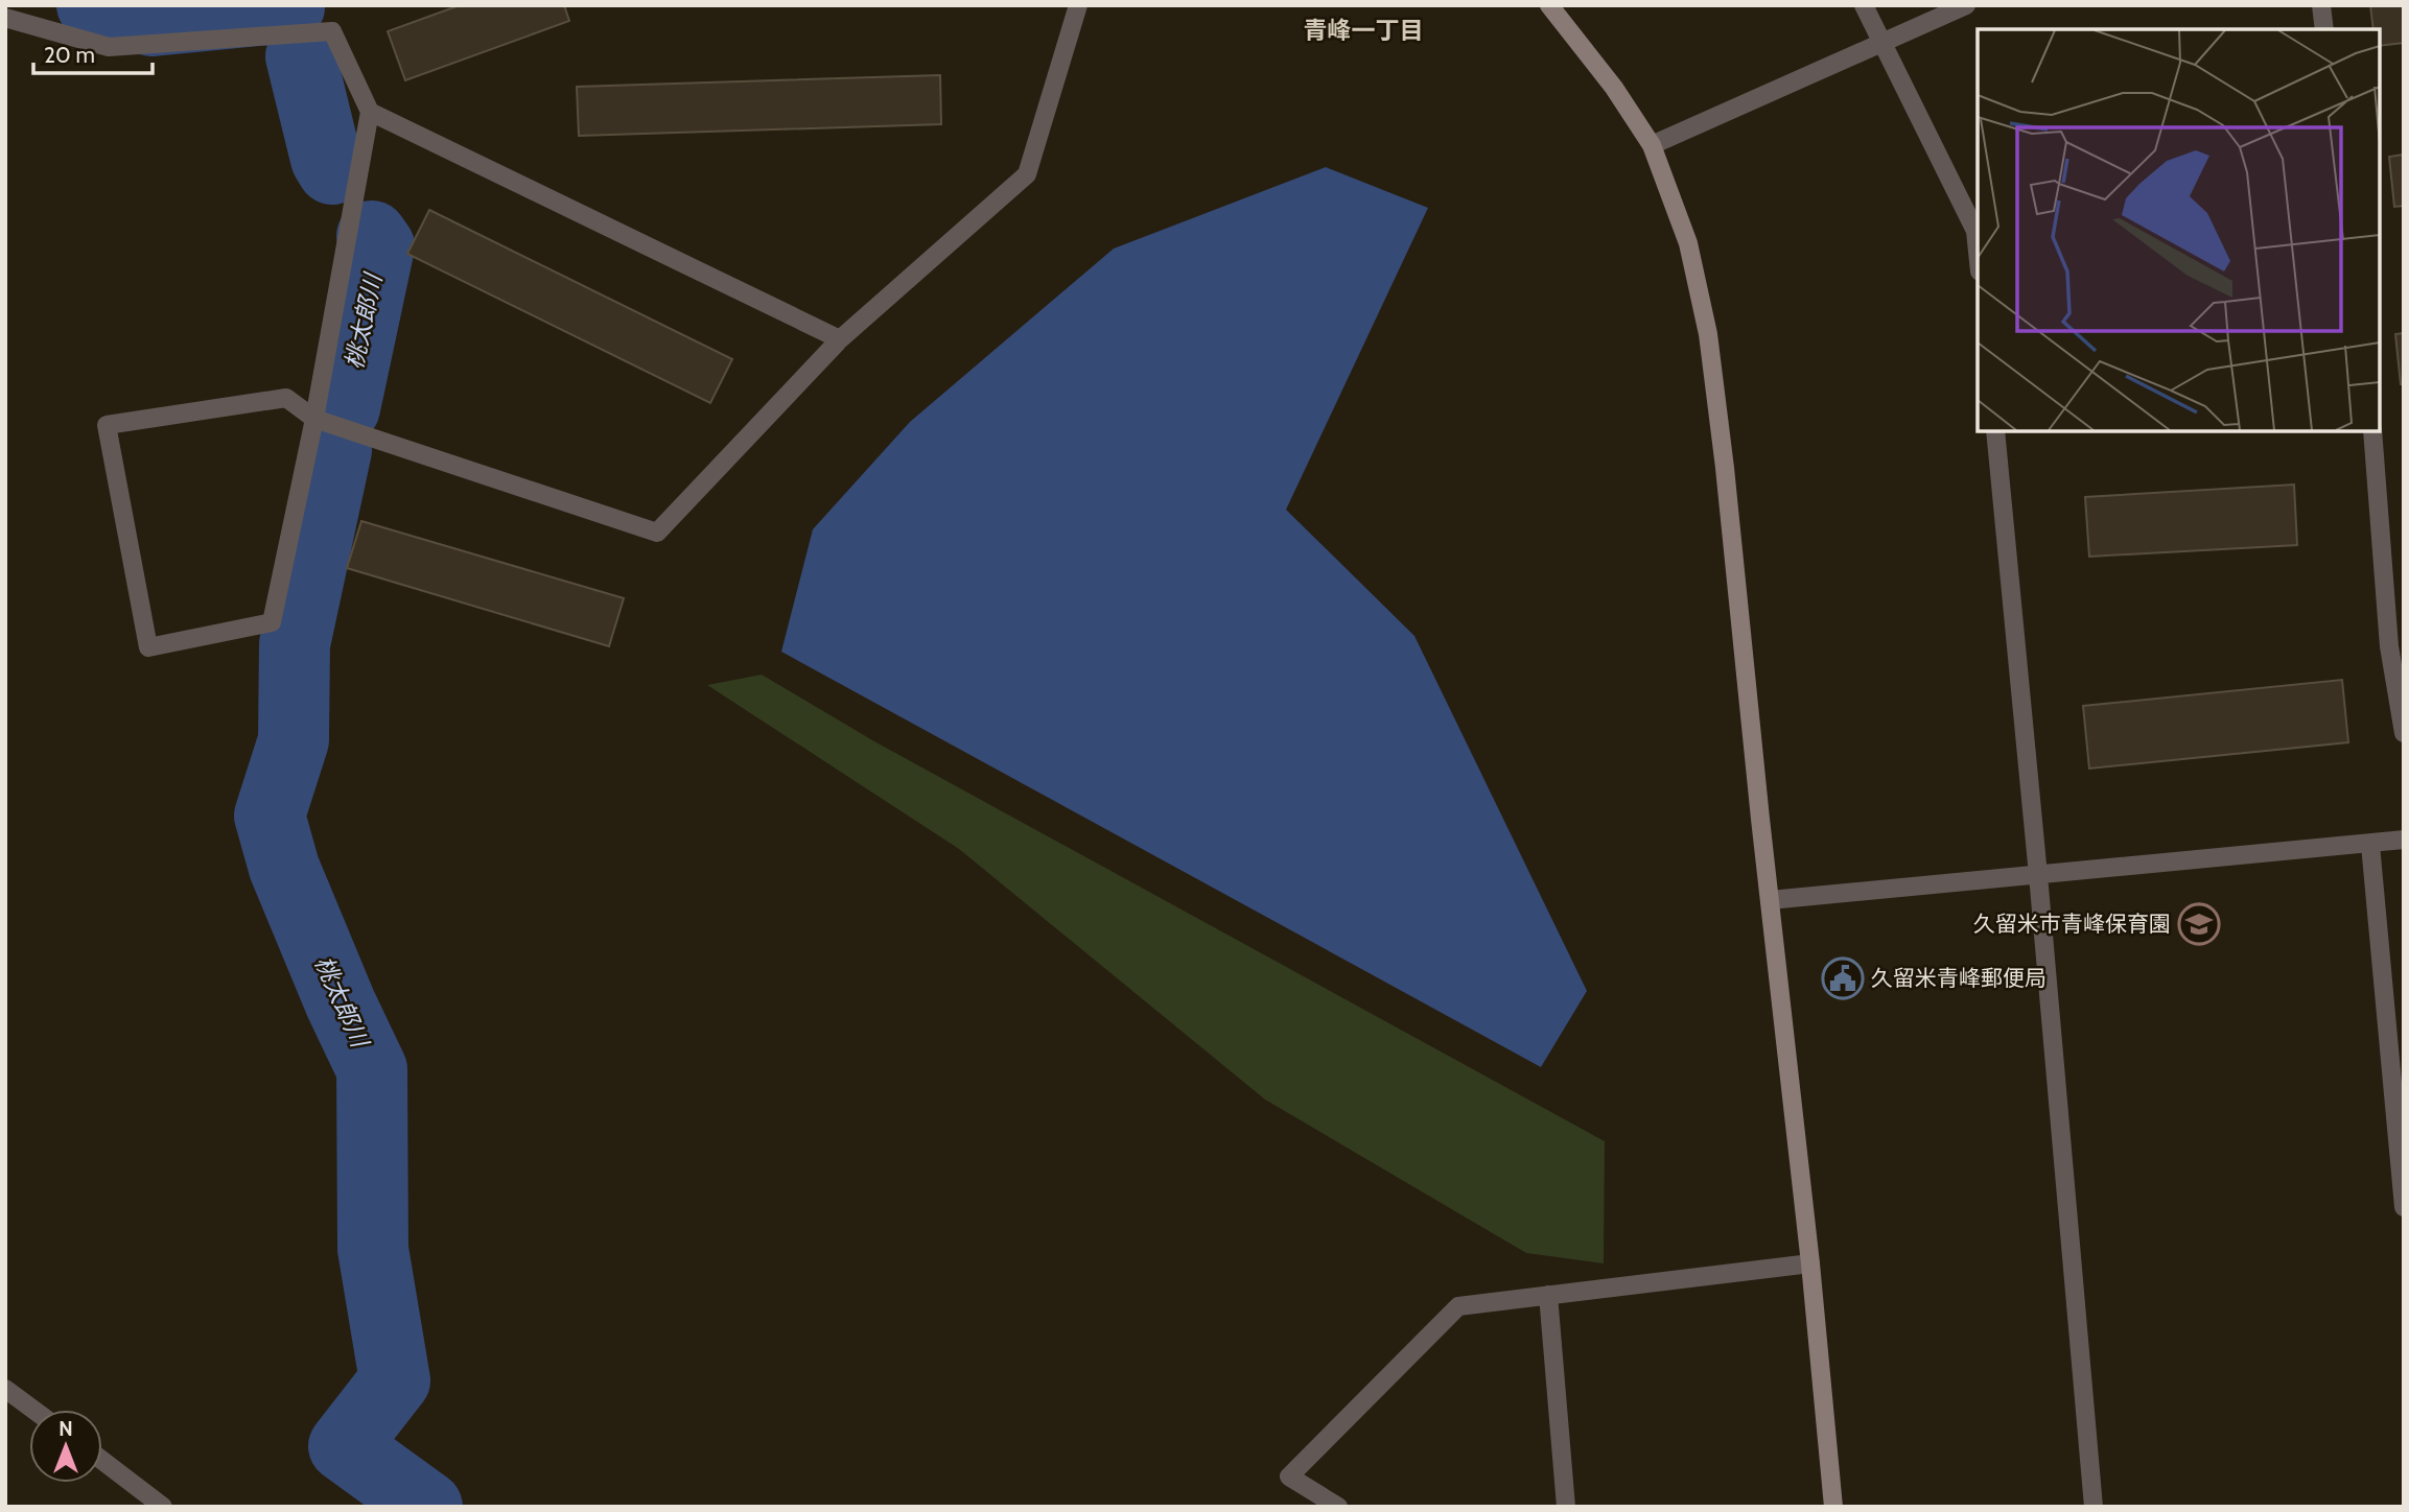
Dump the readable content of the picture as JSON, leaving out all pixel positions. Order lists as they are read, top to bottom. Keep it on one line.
{"districts":["青峰一丁目"],"water":["桃太郎川"],"places":{"school or university":["久留米市青峰保育園"],"public building":["久留米青峰郵便局"]},"scale_bar":"20 m","north":"top"}
